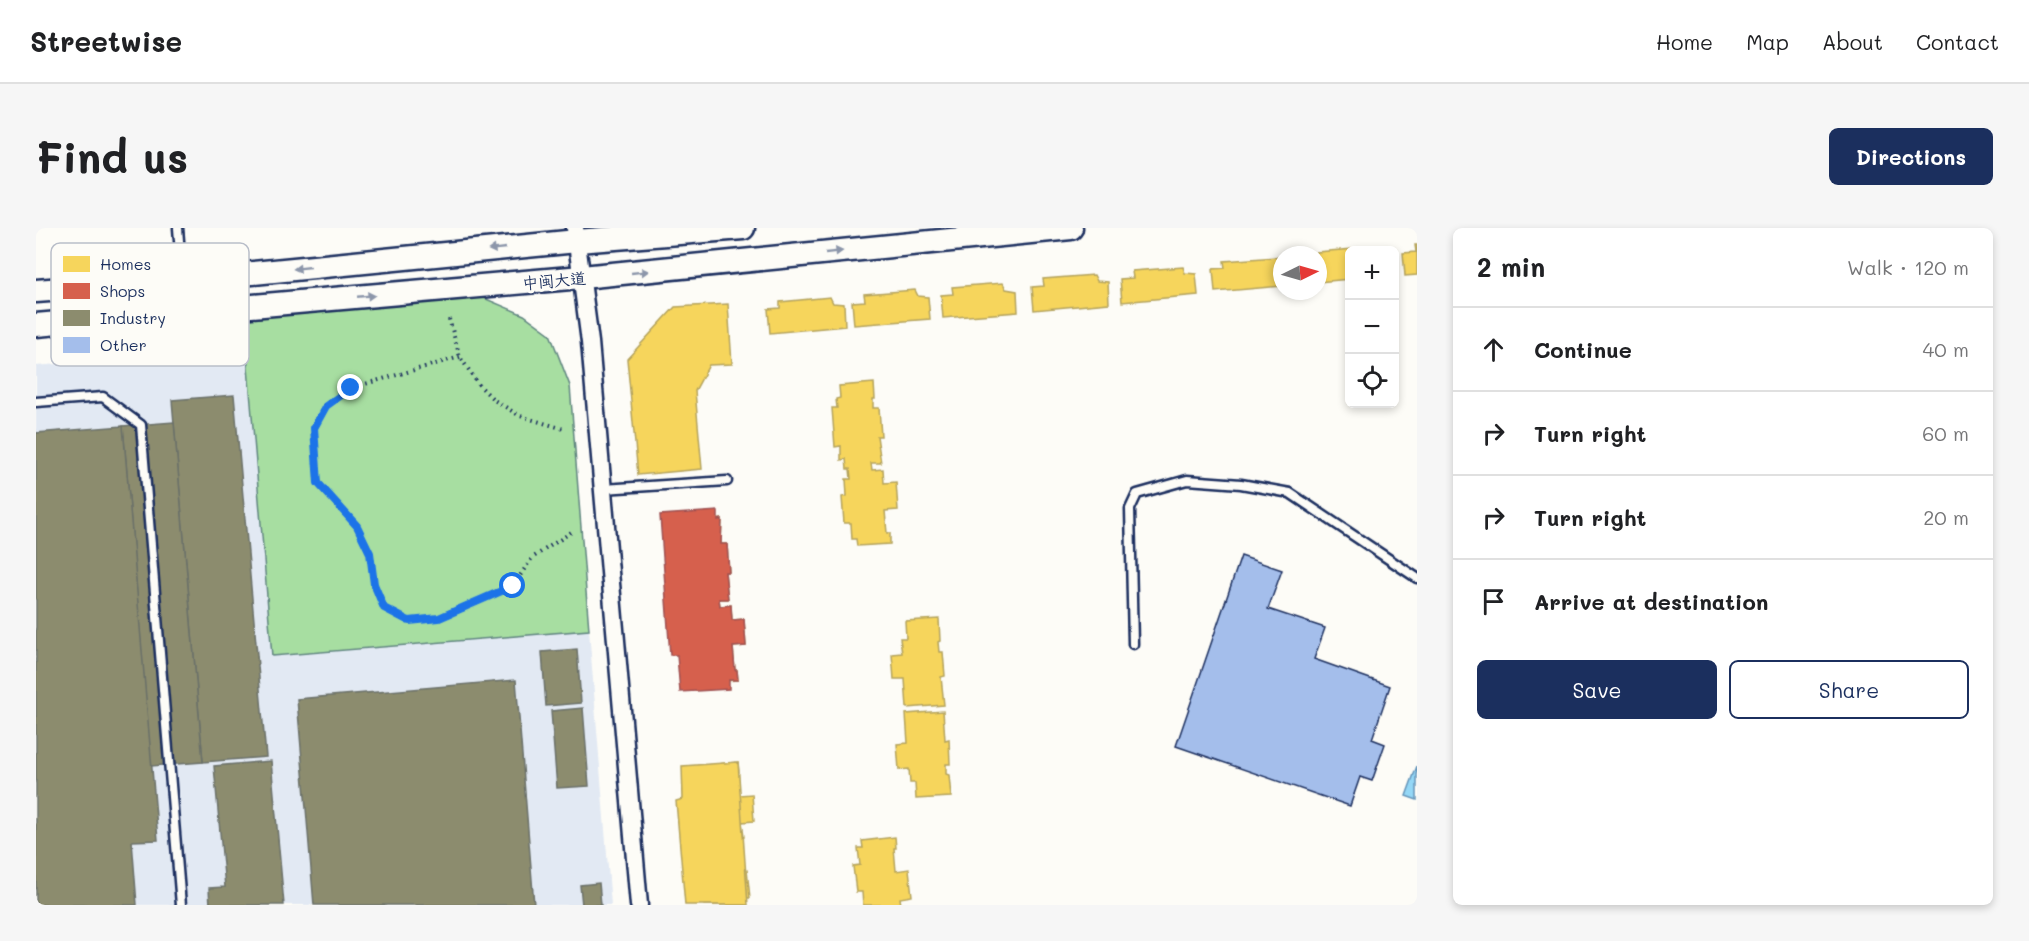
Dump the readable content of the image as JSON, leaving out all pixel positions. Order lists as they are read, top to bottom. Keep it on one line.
{"streets":{"main road":["中闽大道"]},"legend":["Homes","Shops","Industry","Other"],"north":"right","page":{"header":"Streetwise","nav":["Home","Map","About","Contact"],"buttons":["Directions",["Save","Share"]],"title":"Find us","heading":["2 min","Walk · 120 m"],"map_buttons":["+","−"],"list":[["Continue","40 m"],["Turn right","60 m"],["Turn right","20 m"],"Arrive at destination"]}}
